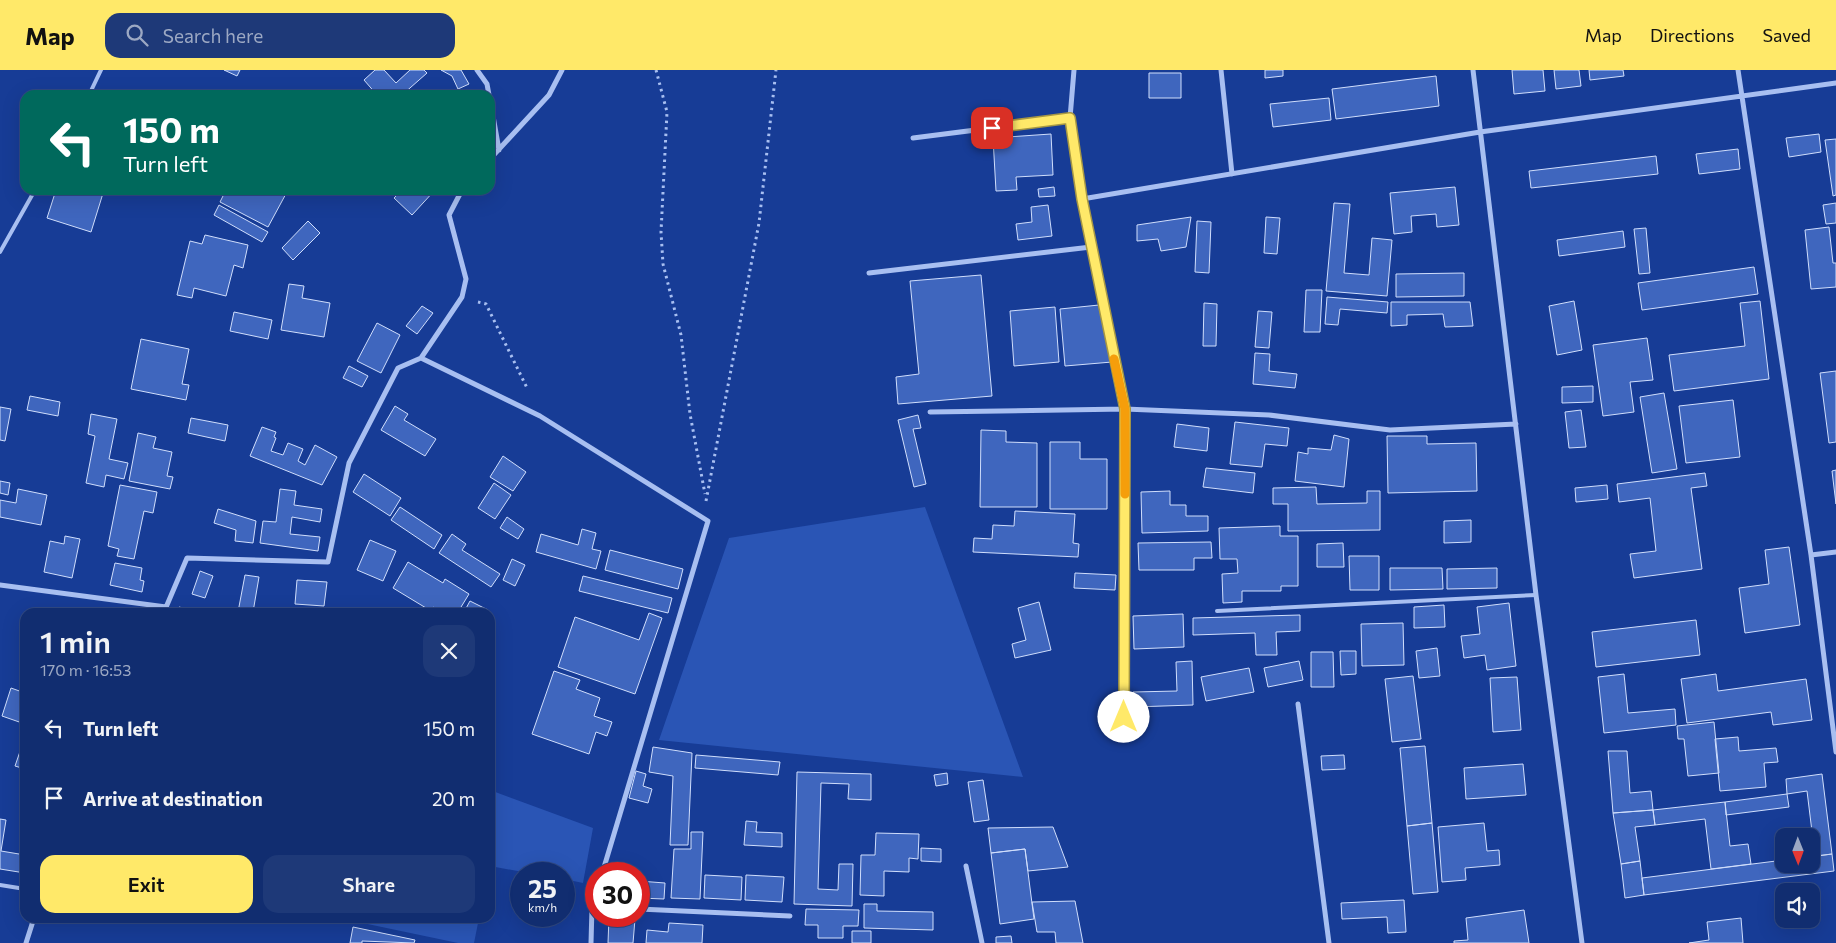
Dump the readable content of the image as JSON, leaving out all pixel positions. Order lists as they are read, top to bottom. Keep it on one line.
{"north":"bottom","page":{"header":"Map","search":"Search here","nav":["Map","Directions","Saved"],"turn":["150 m","Turn left"],"heading":["1 min","170 m · 16:53"],"list":[{"name":"Turn left","value":"150 m"},{"name":"Arrive at destination","value":"20 m"}],"buttons":["Exit","Share"],"speed":"25 km/h","limit":"30"}}
